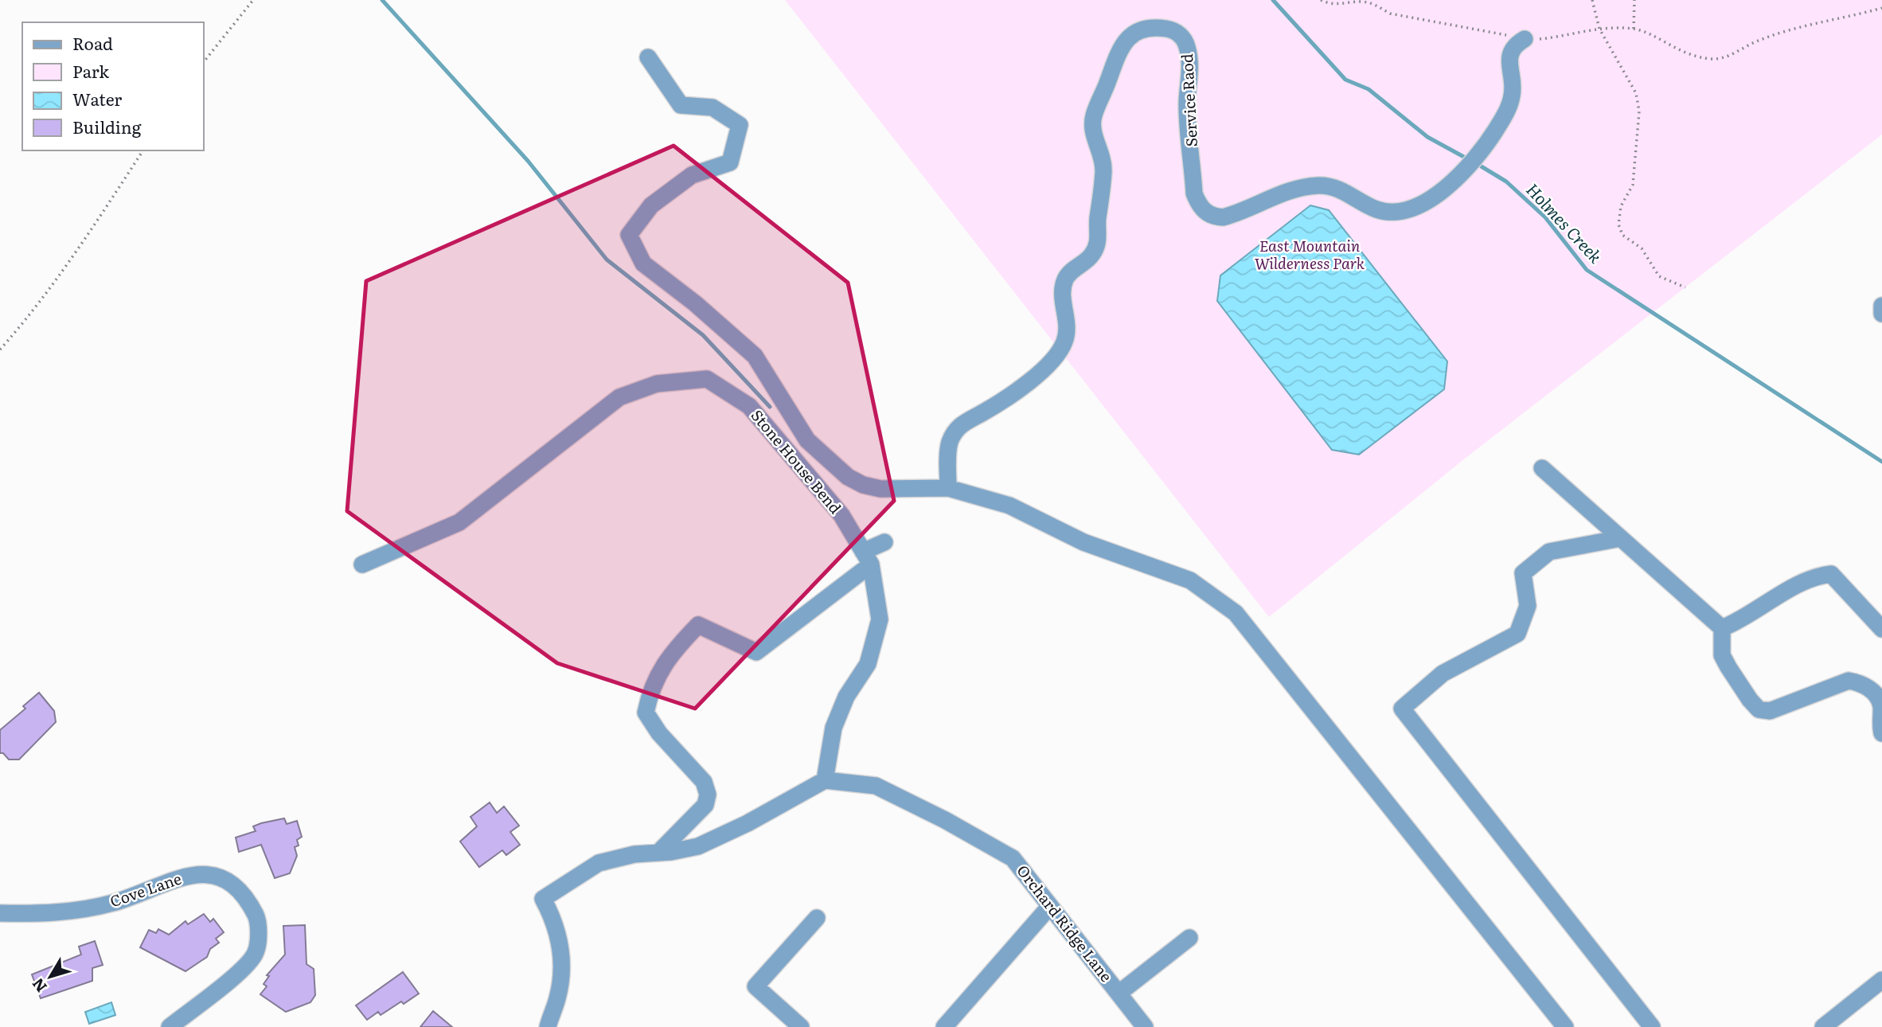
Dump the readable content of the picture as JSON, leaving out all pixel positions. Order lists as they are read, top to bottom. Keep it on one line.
{"streets":{"street":["Service Raod","Stone House Bend","Cove Lane","Orchard Ridge Lane"]},"crossings":[["Stone House Bend","Orchard Ridge Lane"]],"water":["Holmes Creek"],"parks":["East Mountain Wilderness Park"],"legend":["Road","Park","Water","Building"],"north":"bottom left"}
